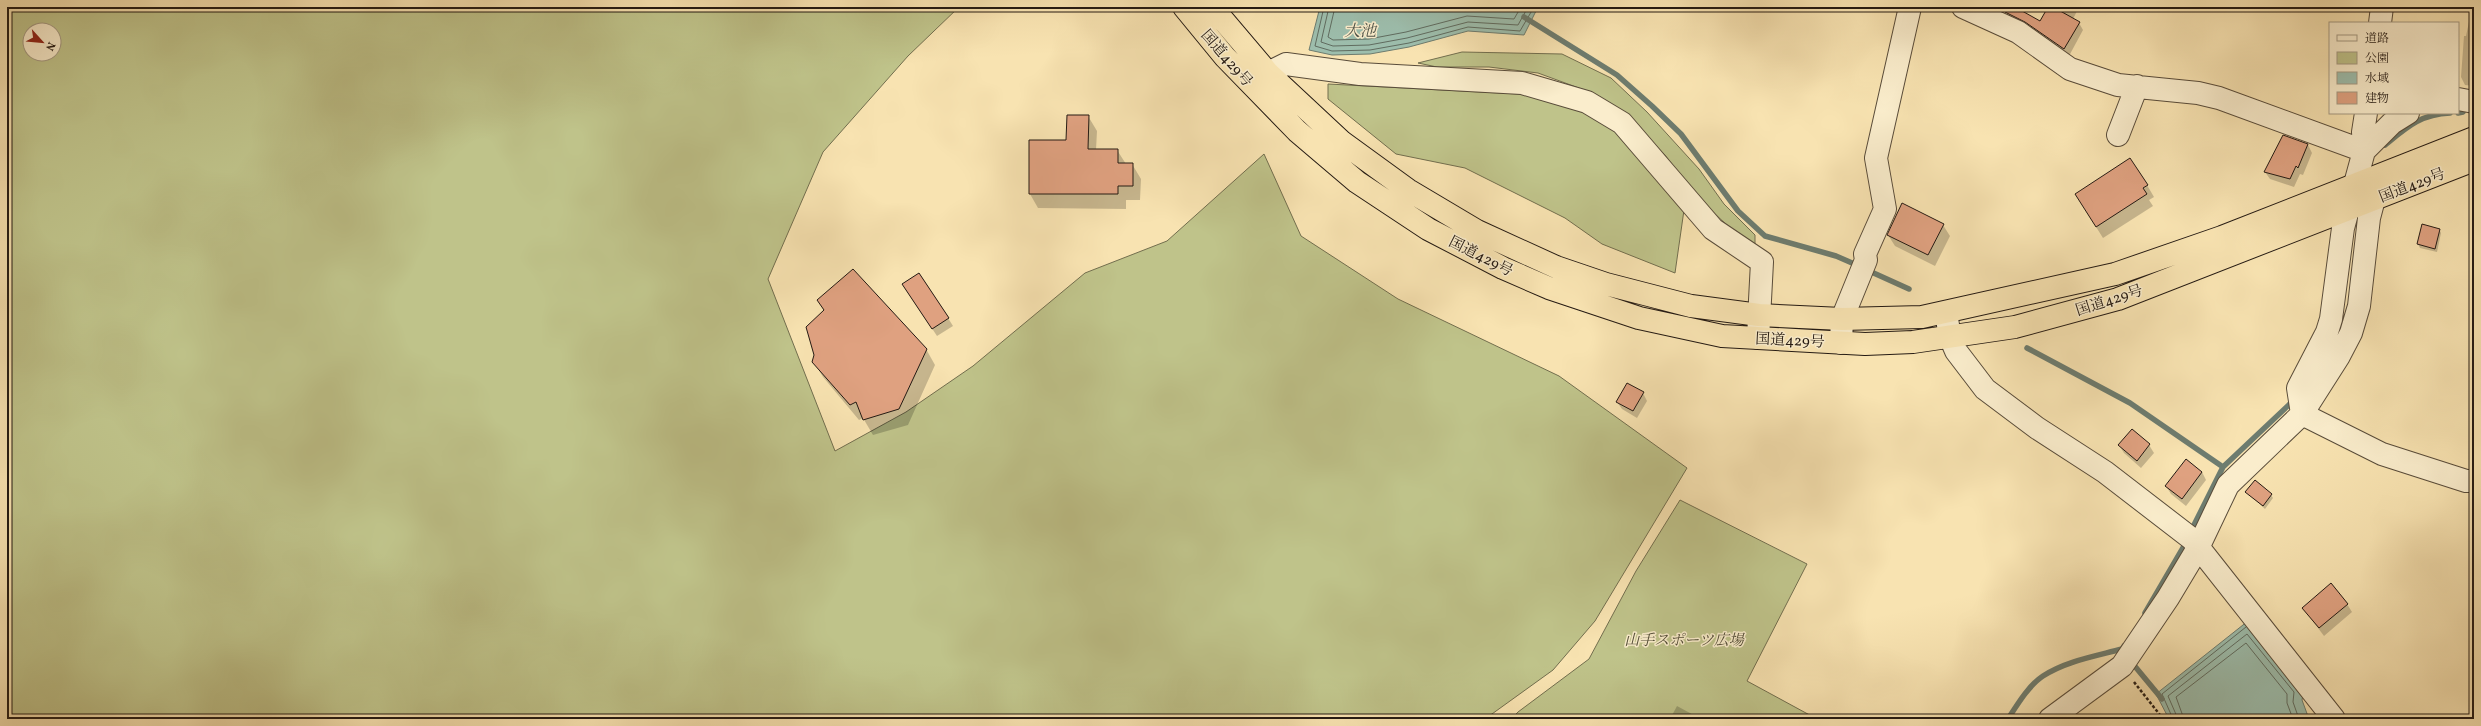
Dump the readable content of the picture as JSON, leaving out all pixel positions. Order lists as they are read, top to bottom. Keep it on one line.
{"streets":{"highway":["国道429号"]},"water":["大池"],"parks":["山手スポーツ広場"],"legend":["道路","公園","水域","建物"],"north":"bottom right"}
